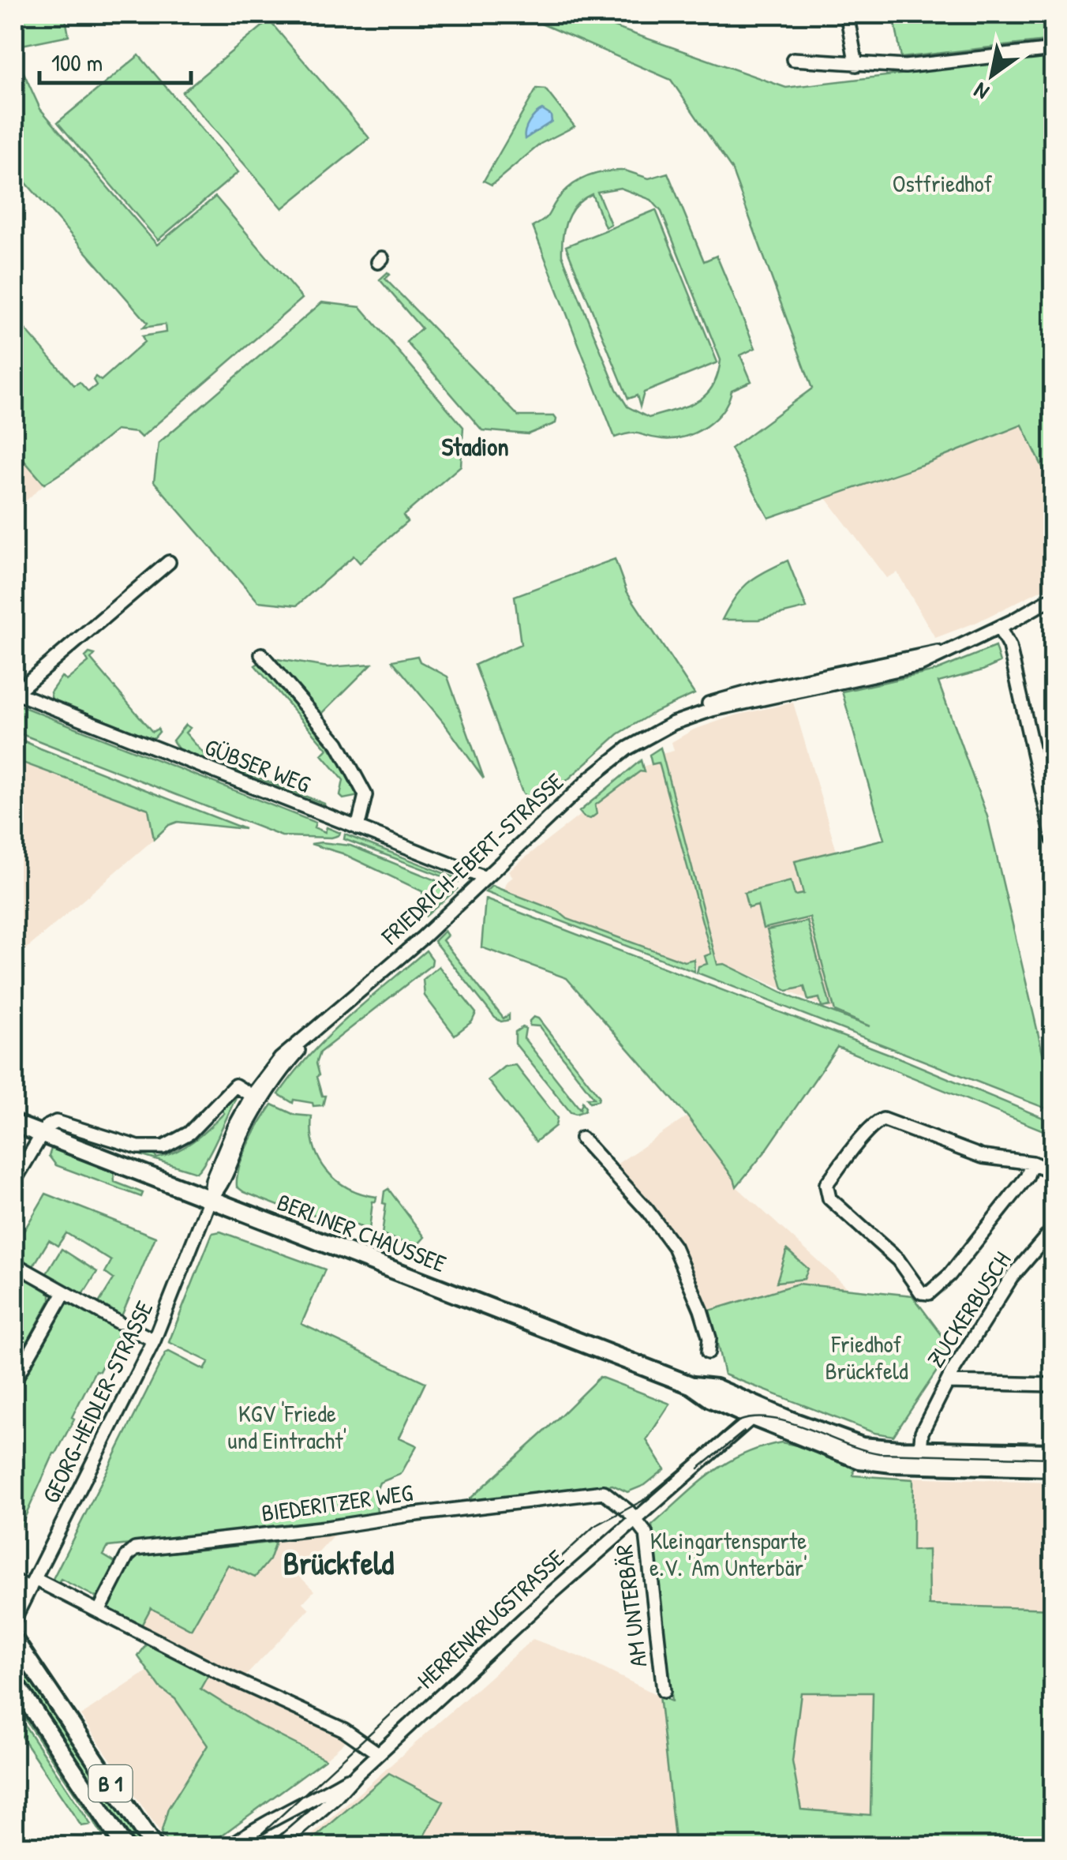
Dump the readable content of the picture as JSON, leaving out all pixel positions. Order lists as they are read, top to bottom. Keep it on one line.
{"streets":{"main road":["BERLINER CHAUSSEE","B 1"],"street":["GÜBSER WEG","FRIEDRICH-EBERT-STRASSE","ZUCKERBUSCH","GEORG-HEIDLER-STRASSE","BIEDERITZER WEG","AM UNTERBÄR","HERRENKRUGSTRASSE"]},"crossings":[["GÜBSER WEG","FRIEDRICH-EBERT-STRASSE"],["FRIEDRICH-EBERT-STRASSE","BERLINER CHAUSSEE"],["FRIEDRICH-EBERT-STRASSE","GEORG-HEIDLER-STRASSE"],["BERLINER CHAUSSEE","ZUCKERBUSCH"],["BERLINER CHAUSSEE","GEORG-HEIDLER-STRASSE"],["BERLINER CHAUSSEE","HERRENKRUGSTRASSE"],["BIEDERITZER WEG","AM UNTERBÄR"],["BIEDERITZER WEG","HERRENKRUGSTRASSE"],["AM UNTERBÄR","HERRENKRUGSTRASSE"]],"districts":["Stadion","Brückfeld"],"parks":["Ostfriedhof","Friedhof Brückfeld","KGV 'Friede und Eintracht'","Kleingartensparte e.V. 'Am Unterbär'"],"scale_bar":"100 m","north":"bottom left"}
